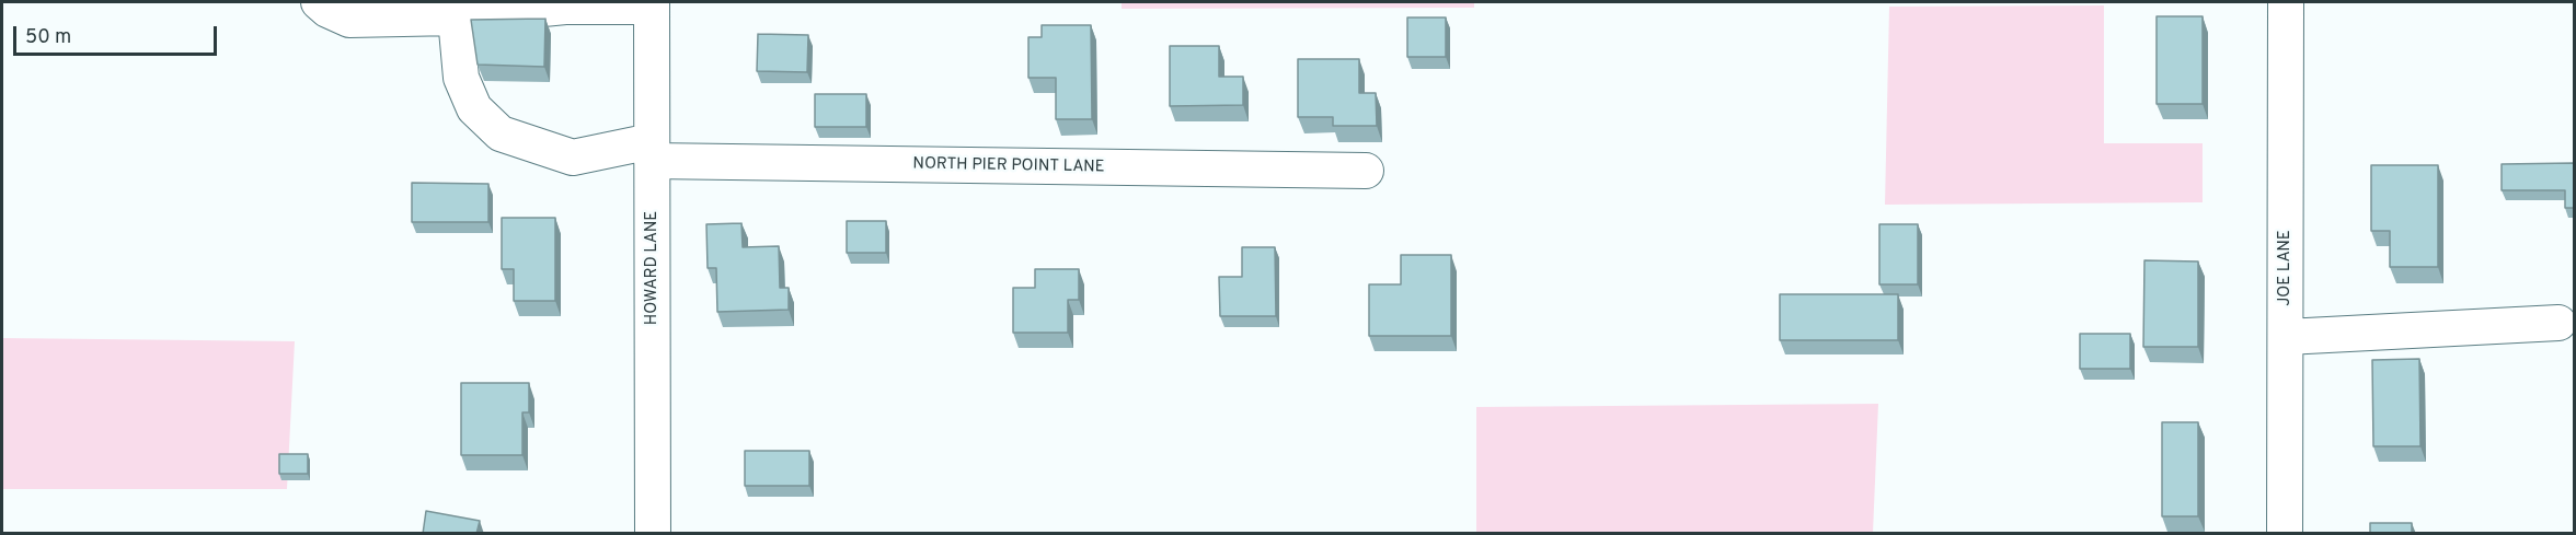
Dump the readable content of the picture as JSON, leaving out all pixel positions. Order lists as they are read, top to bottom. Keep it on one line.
{"streets":{"street":["NORTH PIER POINT LANE","HOWARD LANE","JOE LANE"]},"crossings":[["NORTH PIER POINT LANE","HOWARD LANE"]],"scale_bar":"50 m"}
